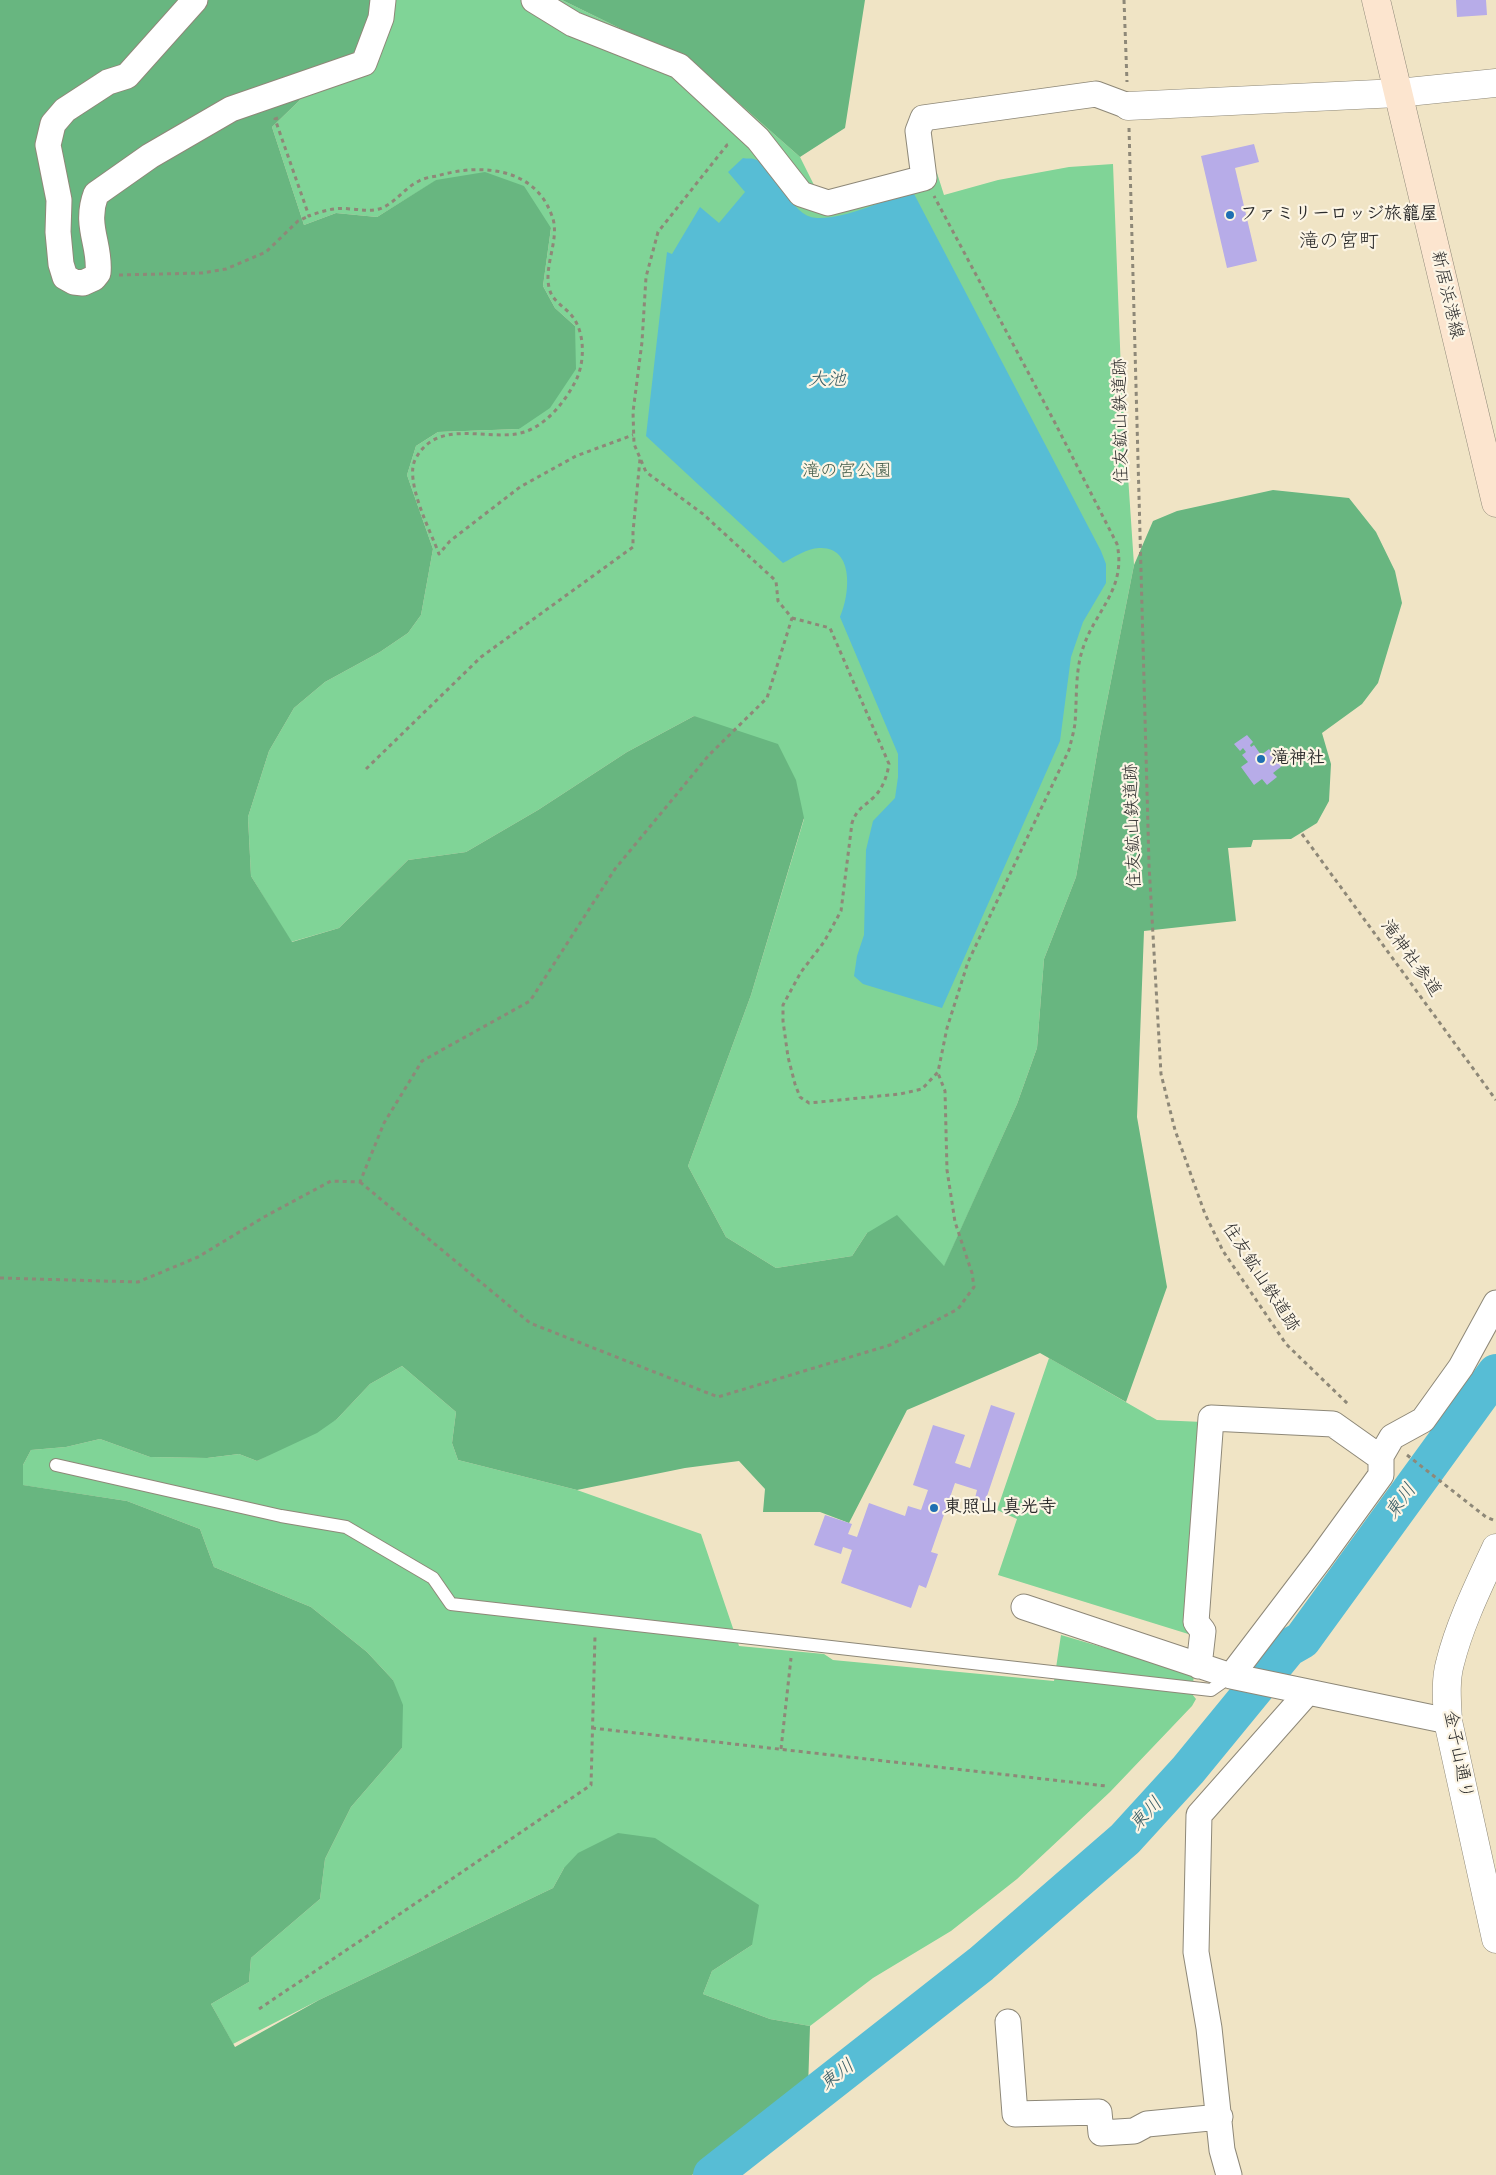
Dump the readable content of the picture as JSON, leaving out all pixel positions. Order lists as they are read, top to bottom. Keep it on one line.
{"streets":{"main road":["新居浜港線"],"street":["金子山通り"],"path":["住友鉱山鉄道跡","滝神社参道"]},"districts":["滝の宮町"],"water":["大池","東川"],"parks":["滝の宮公園"],"places":["ファミリーロッジ旅籠屋","滝神社","東照山 真光寺"]}
